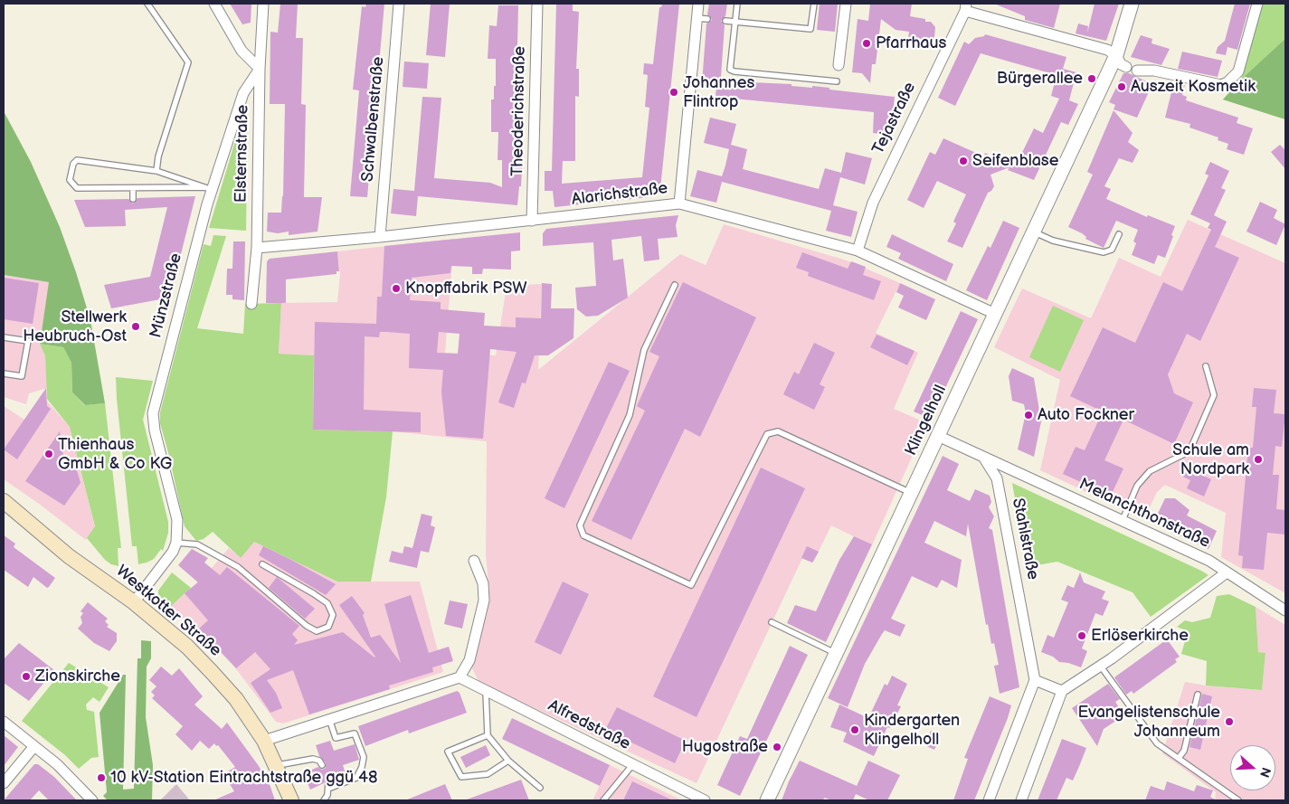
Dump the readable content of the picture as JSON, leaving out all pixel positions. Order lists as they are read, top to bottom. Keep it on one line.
{"streets":{"main road":["Westkotter Straße"],"street":["Theoderichstraße","Tejastraße","Schwalbenstraße","Elsternstraße","Alarichstraße","Münzstraße","Klingelholl","Melanchthonstraße","Stahlstraße","Alfredstraße"]},"crossings":[["Theoderichstraße","Alarichstraße"],["Tejastraße","Alarichstraße"],["Schwalbenstraße","Alarichstraße"],["Elsternstraße","Alarichstraße"],["Elsternstraße","Münzstraße"],["Alarichstraße","Klingelholl"],["Münzstraße","Westkotter Straße"],["Melanchthonstraße","Stahlstraße"]],"places":["Pfarrhaus","Bürgerallee","Auszeit Kosmetik","Johannes Flintrop","Seifenblase","Knopffabrik PSW","Stellwerk Heubruch-Ost","Auto Fockner","Thienhaus GmbH & Co KG","Schule am Nordpark","Erlöserkirche","Zionskirche","Evangelistenschule Johanneum","Kindergarten Klingelholl","Hugostraße","10 kV-Station Eintrachtstraße ggü 48"],"north":"right"}
